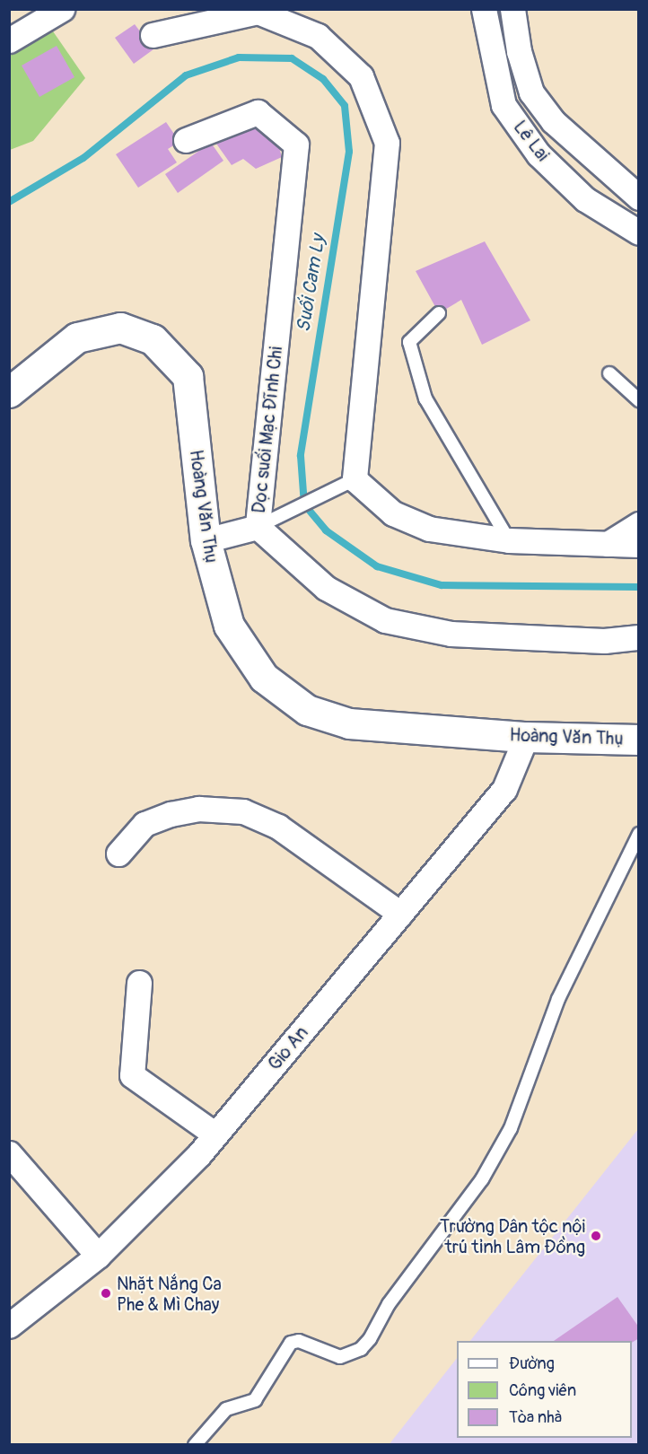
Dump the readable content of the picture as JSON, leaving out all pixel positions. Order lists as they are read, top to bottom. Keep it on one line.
{"streets":{"main road":["Hoàng Văn Thụ"],"street":["Lê Lai","Dọc suối Mạc Đĩnh Chi","Gio An"]},"crossings":[["Hoàng Văn Thụ","Gio An"]],"water":["Suối Cam Ly"],"places":["Trường Dân tộc nội trú tỉnh Lâm Đồng","Nhặt Nắng Ca Phe & Mì Chay"],"legend":["Đường","Công viên","Tòa nhà"]}
